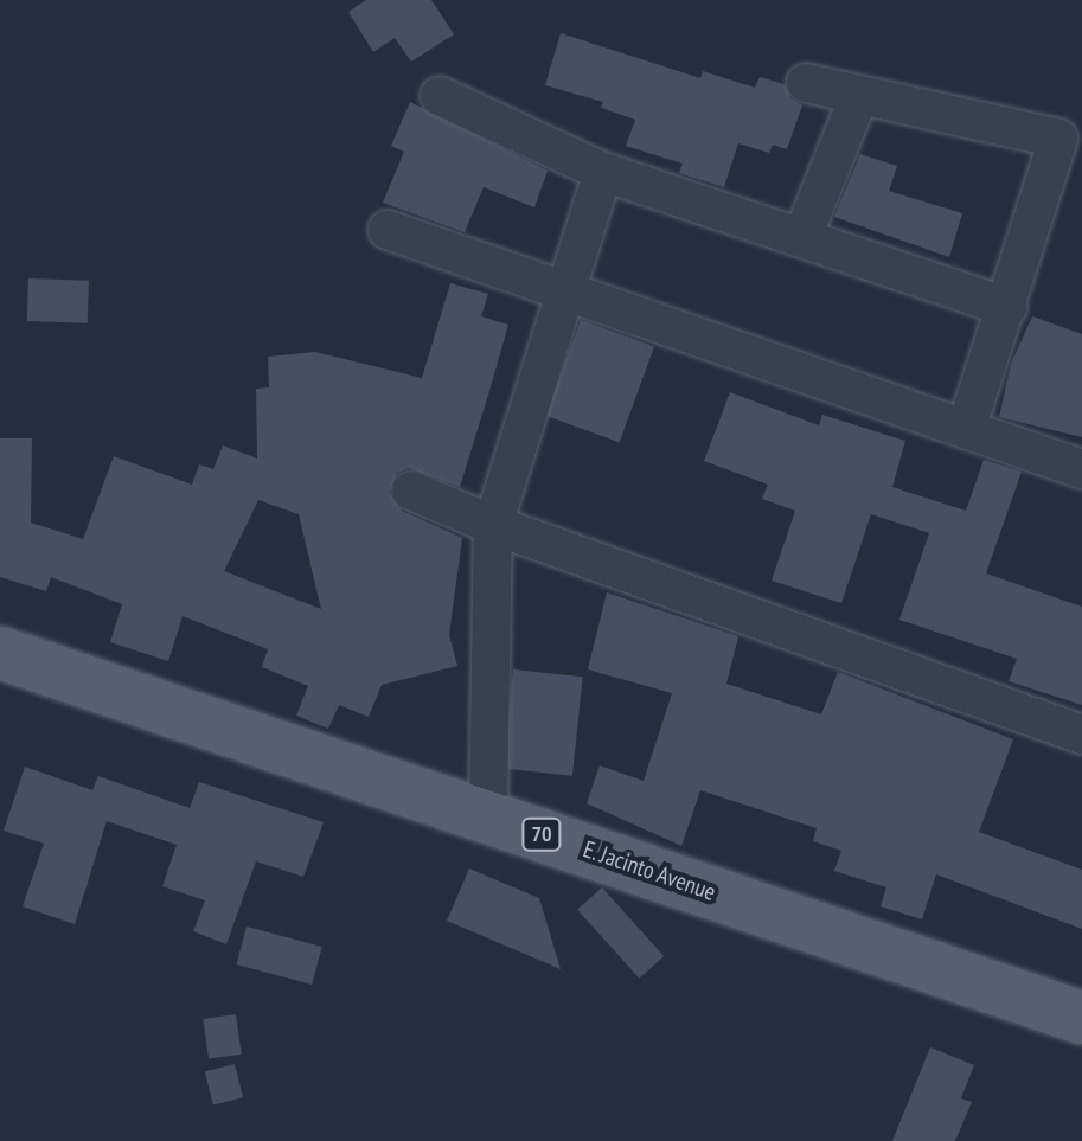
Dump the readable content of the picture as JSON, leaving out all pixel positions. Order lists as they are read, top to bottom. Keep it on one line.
{"streets":{"main road":["70","E. Jacinto Avenue"]}}
